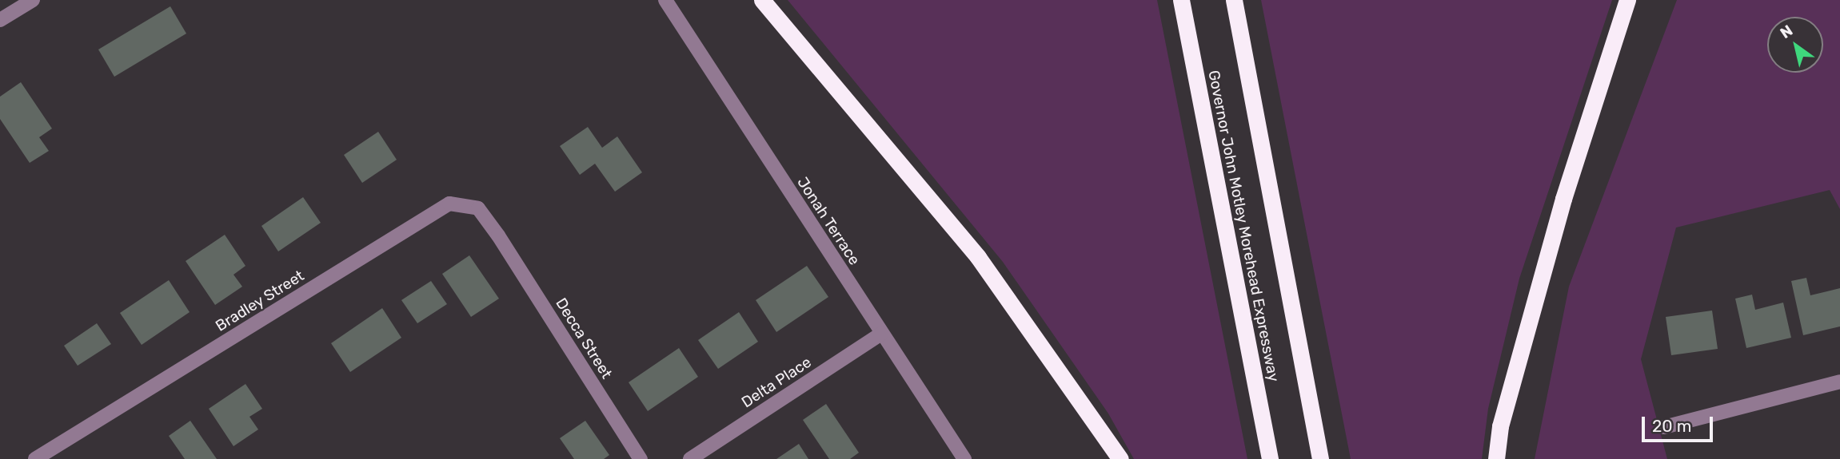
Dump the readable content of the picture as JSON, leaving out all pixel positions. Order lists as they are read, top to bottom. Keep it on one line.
{"streets":{"highway":["Governor John Motley Morehead Expressway"],"street":["Jonah Terrace","Bradley Street","Decca Street","Delta Place"]},"crossings":[["Jonah Terrace","Delta Place"],["Bradley Street","Decca Street"]],"scale_bar":"20 m","north":"top left"}
